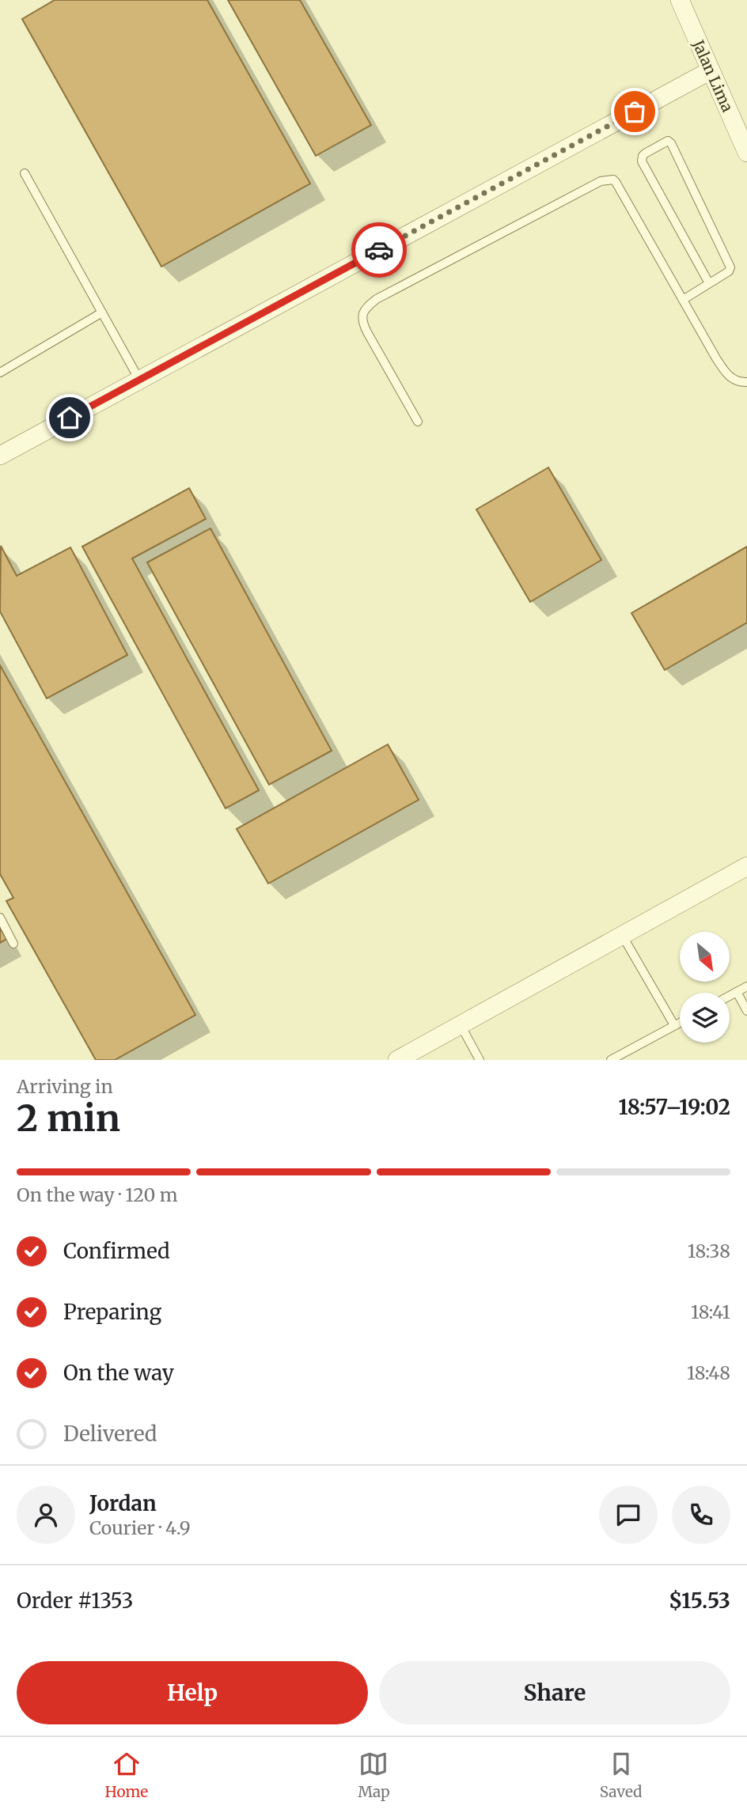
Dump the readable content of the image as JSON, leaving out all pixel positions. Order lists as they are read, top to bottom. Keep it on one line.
{"streets":{"street":["Jalan Lima"]},"north":"bottom right","page":{"heading":["2 min","Arriving in","18:57–19:02"],"panel":["Jordan","Courier · 4.9","Order #1353","$15.53"],"bar":"On the way · 120 m","list":[["Confirmed","18:38"],["Preparing","18:41"],["On the way","18:48"],"Delivered"],"buttons":["Help","Share"],"tabs":["Home","Map","Saved"]}}
